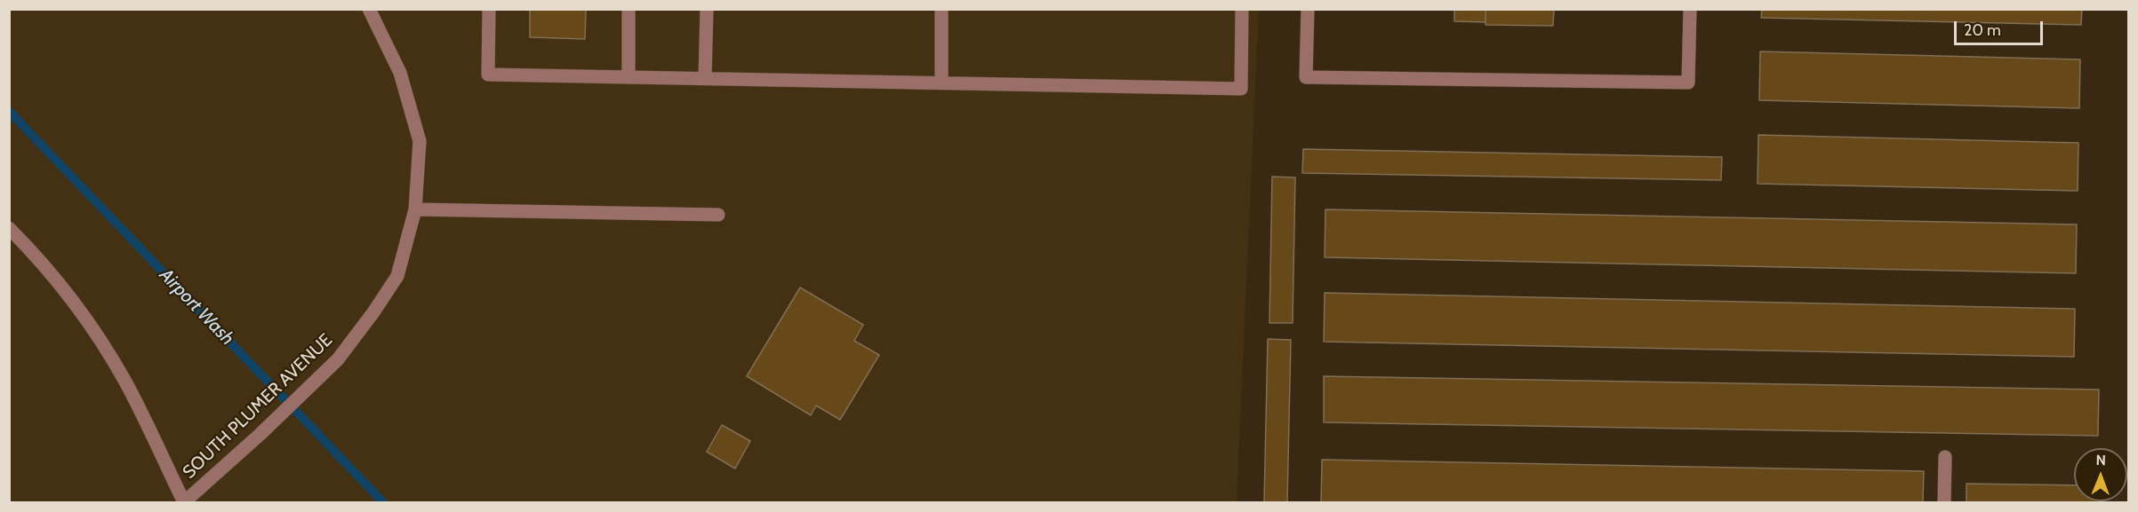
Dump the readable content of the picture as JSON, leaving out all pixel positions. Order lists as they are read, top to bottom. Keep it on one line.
{"streets":{"street":["SOUTH PLUMER AVENUE"]},"water":["Airport Wash"],"scale_bar":"20 m","north":"top"}
